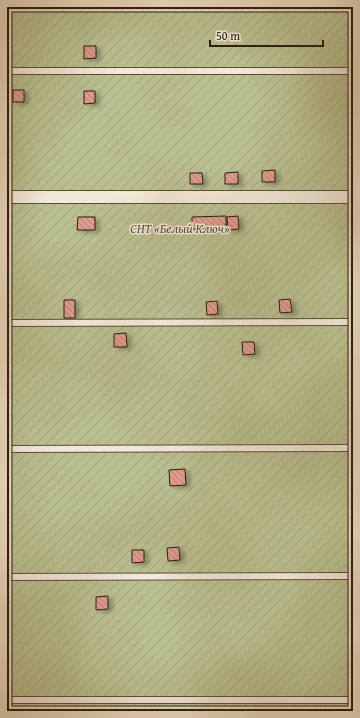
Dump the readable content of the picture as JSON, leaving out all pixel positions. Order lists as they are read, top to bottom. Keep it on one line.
{"parks":["СНТ «Белый Ключ»"],"scale_bar":"50 m"}
